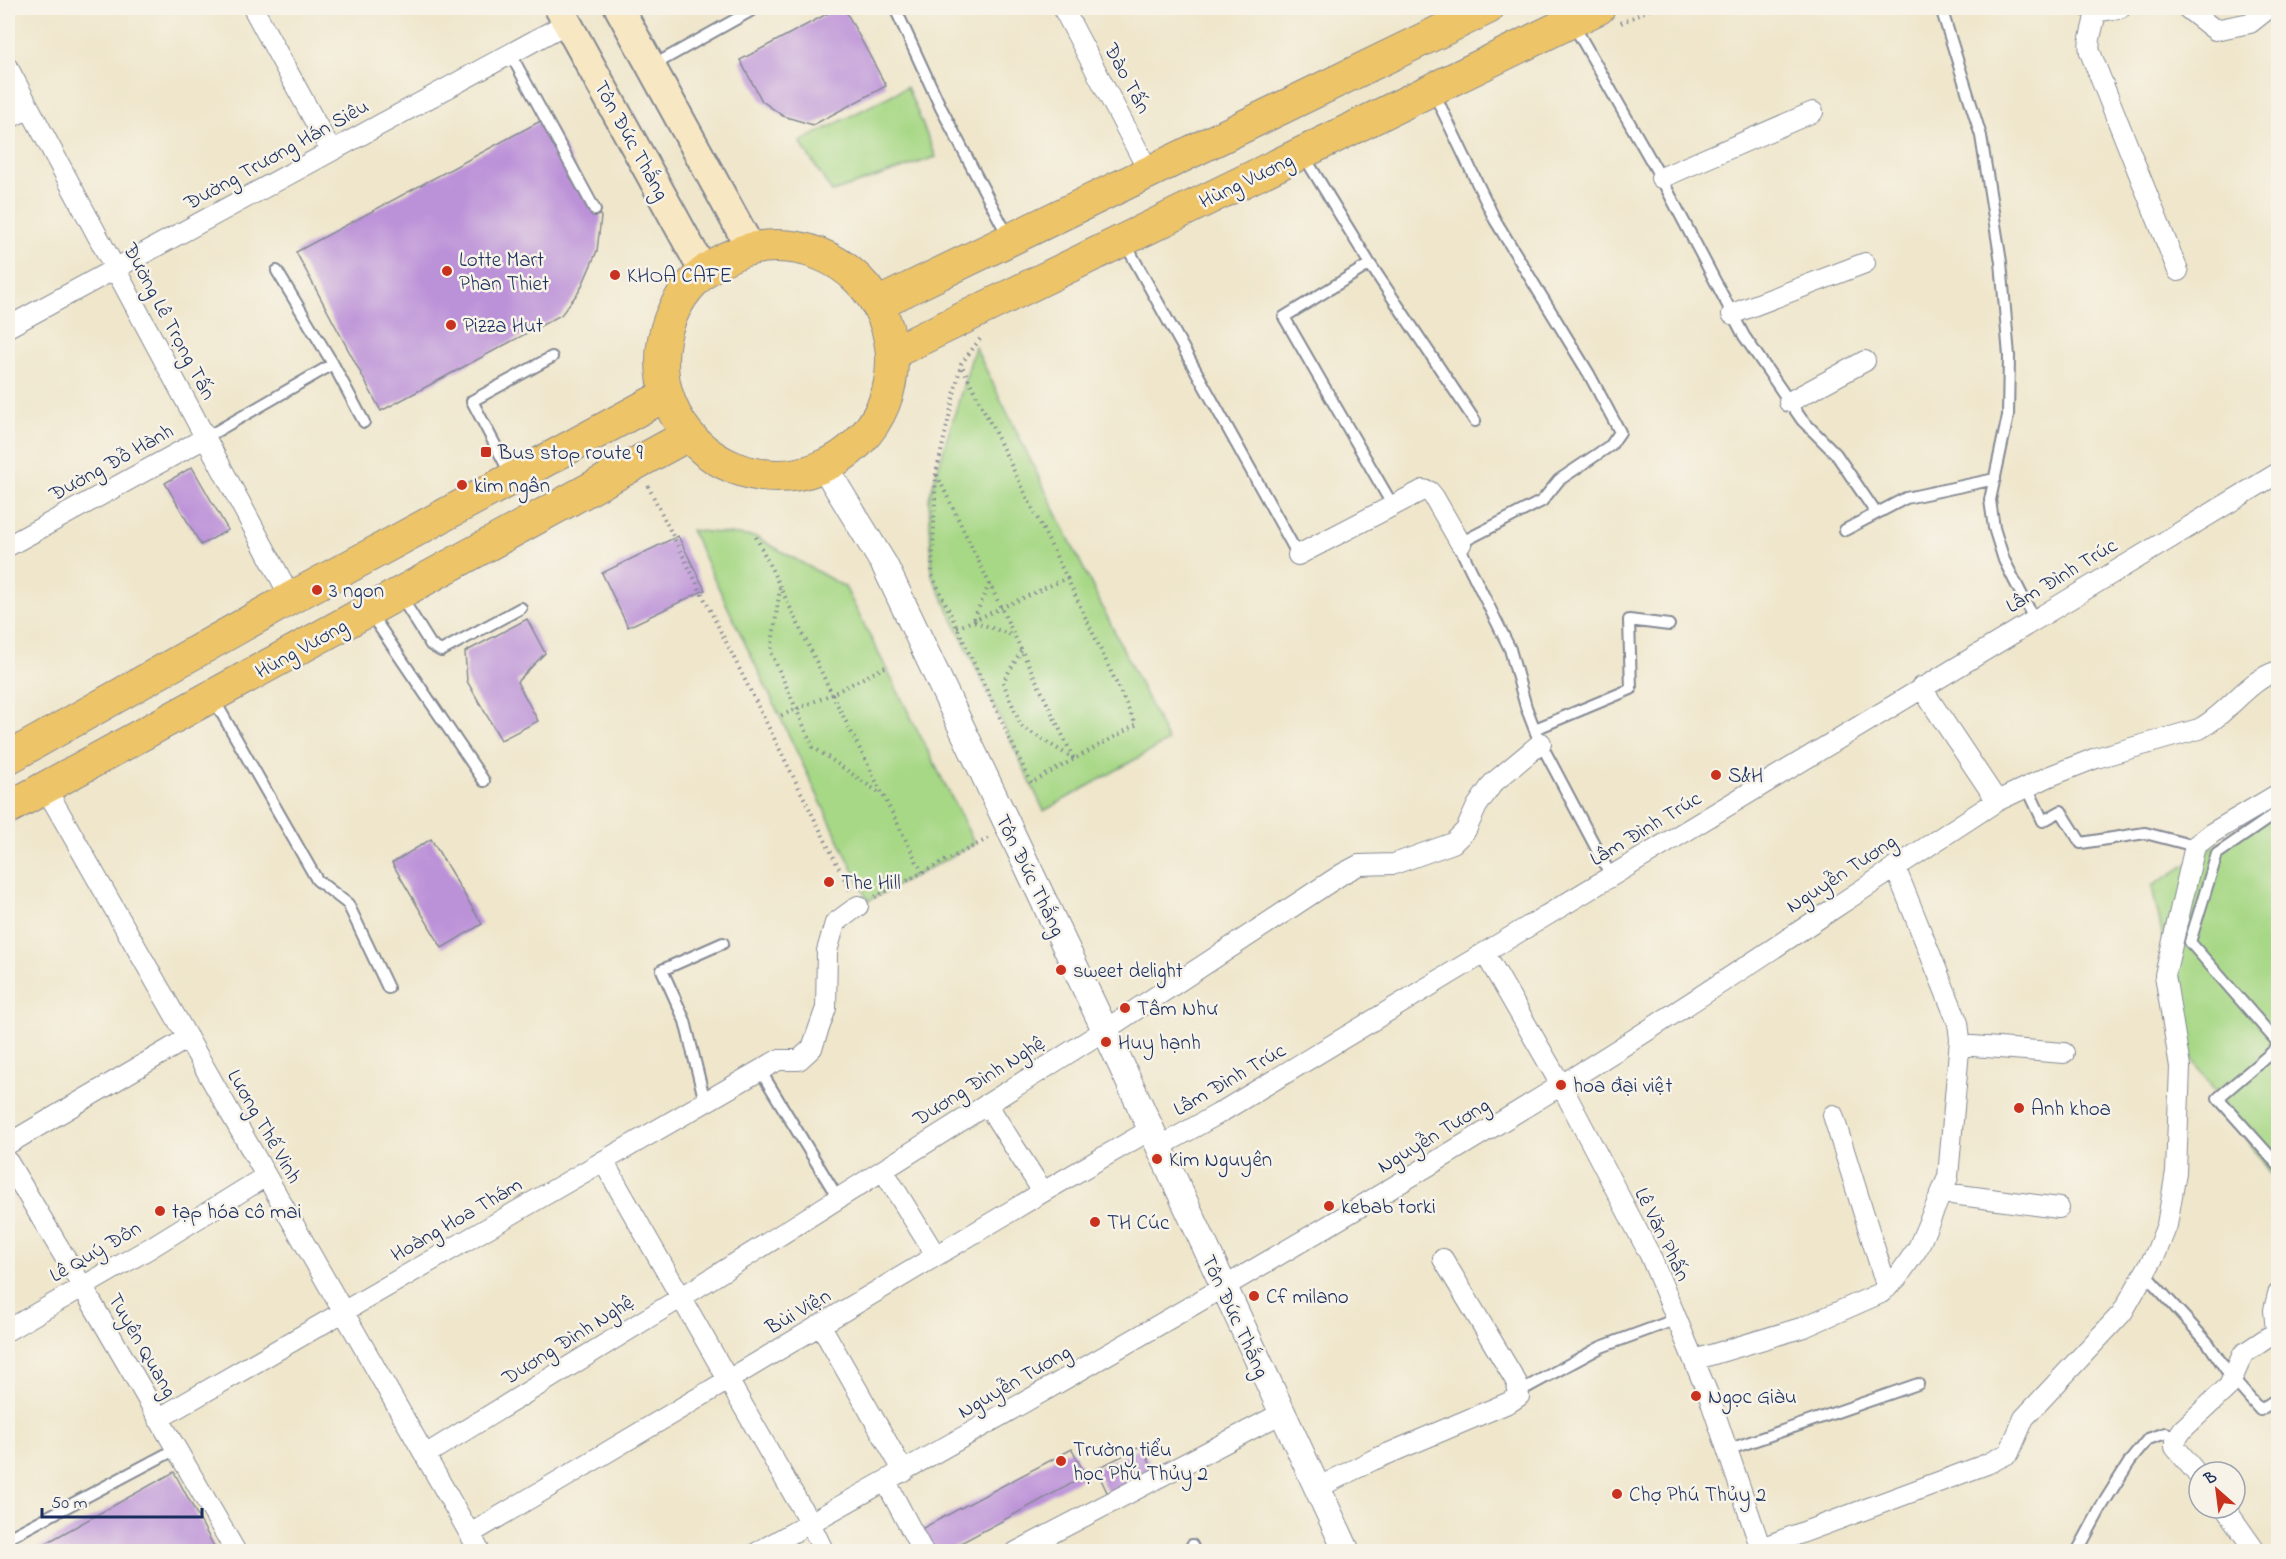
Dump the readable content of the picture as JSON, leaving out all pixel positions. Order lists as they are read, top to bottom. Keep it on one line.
{"streets":{"main road":["Tôn Đức Thắng","Hùng Vương"],"street":["Đào Tấn","Đường Trương Hán Siêu","Đường Lê Trọng Tấn","Đường Đỗ Hành","Lâm Đình Trúc","Nguyễn Tương","Dương Đình Nghệ","Lương Thế Vinh","Hoàng Hoa Thám","Lê Văn Phấn","Lê Quý Đôn","Bùi Viện","Tuyên Quang"]},"crossings":[["Tôn Đức Thắng","Đường Trương Hán Siêu"],["Tôn Đức Thắng","Lâm Đình Trúc"],["Tôn Đức Thắng","Nguyễn Tương"],["Tôn Đức Thắng","Dương Đình Nghệ"],["Tôn Đức Thắng","Bùi Viện"],["Đường Trương Hán Siêu","Đường Lê Trọng Tấn"],["Hùng Vương","Lương Thế Vinh"],["Đường Lê Trọng Tấn","Đường Đỗ Hành"],["Lâm Đình Trúc","Lê Văn Phấn"],["Lâm Đình Trúc","Bùi Viện"],["Nguyễn Tương","Lê Văn Phấn"],["Dương Đình Nghệ","Lương Thế Vinh"],["Lương Thế Vinh","Hoàng Hoa Thám"],["Lương Thế Vinh","Lê Quý Đôn"],["Lương Thế Vinh","Bùi Viện"],["Hoàng Hoa Thám","Tuyên Quang"],["Lê Quý Đôn","Tuyên Quang"]],"places":{"other":["Lotte Mart Phan Thiet","KHOA CAFE","Pizza Hut","kim ngân","3 ngon","S&H","The Hill","sweet delight","Tâm Như","Huy hạnh","hoa đại việt","Anh khoa","Kim Nguyên","kebab torki","tạp hóa cô mai","TH Cúc","Cf milano","Ngọc Giàu","Trường tiểu học Phú Thủy 2","Chợ Phú Thủy 2"],"transit":["Bus stop route 9"]},"scale_bar":"50 m","north":"top left"}
